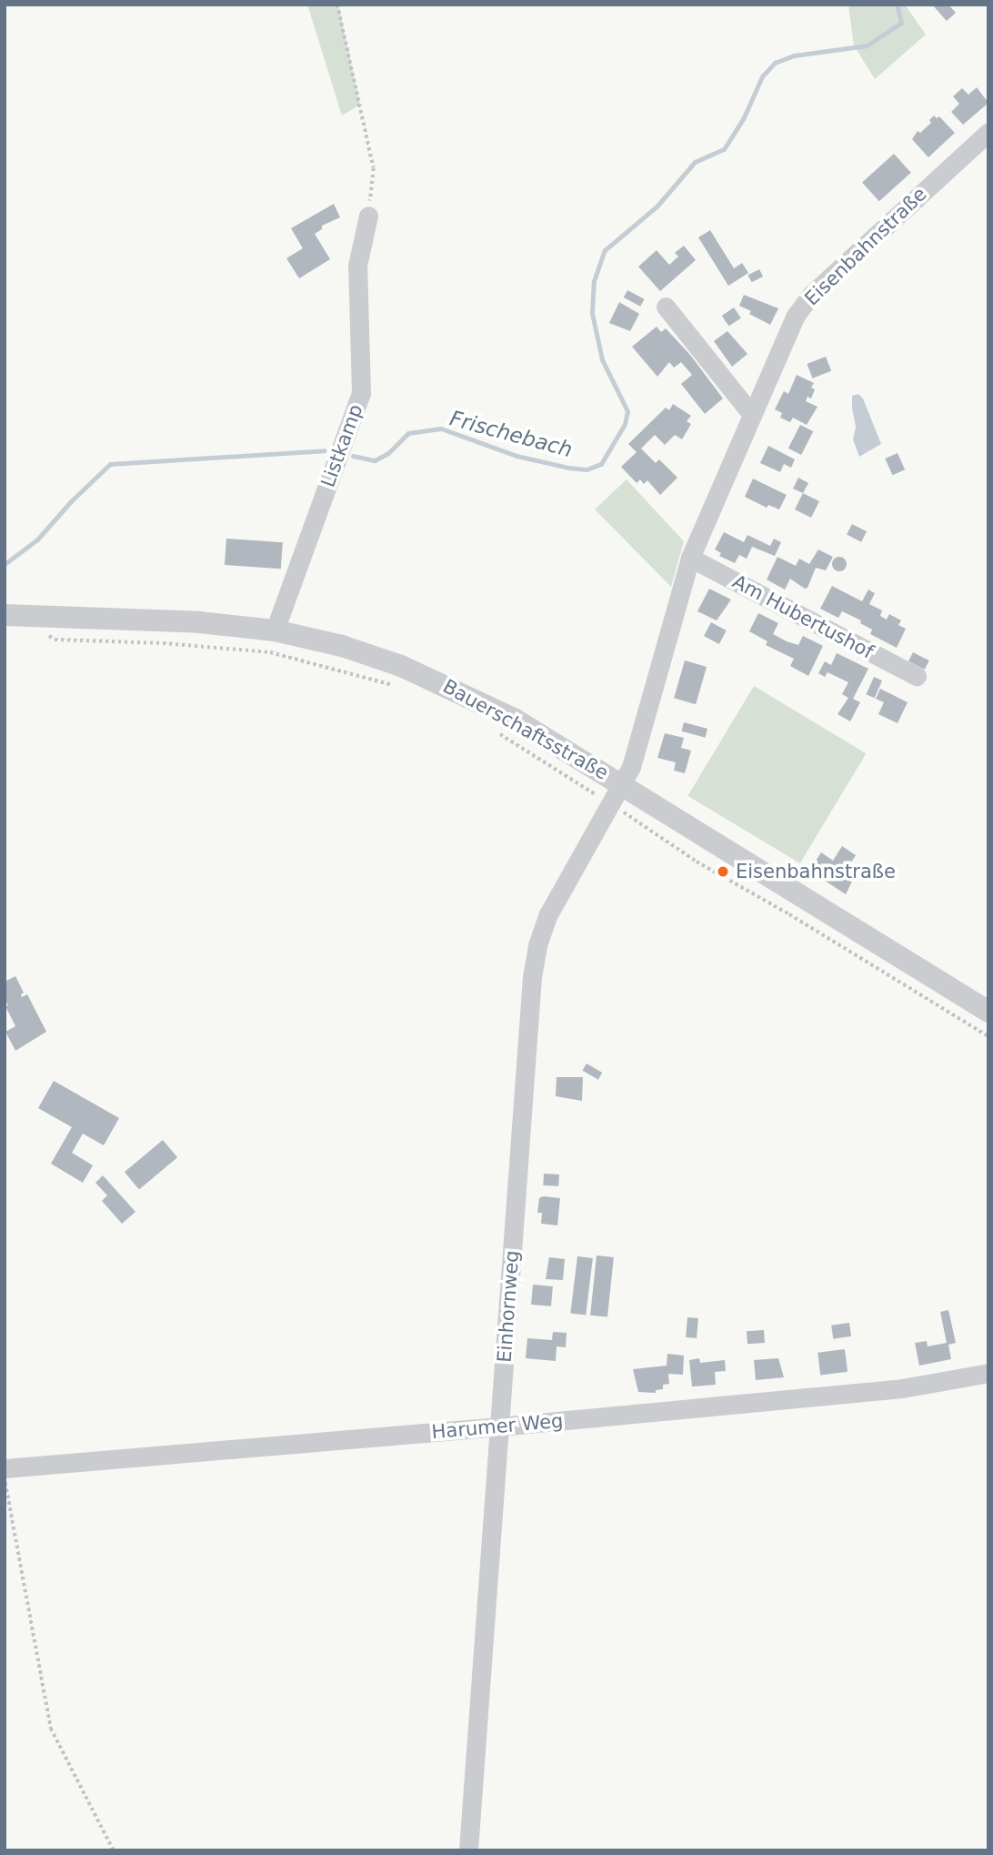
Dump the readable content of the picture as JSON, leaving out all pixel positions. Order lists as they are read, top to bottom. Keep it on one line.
{"streets":{"street":["Eisenbahnstraße","Listkamp","Am Hubertushof","Bauerschaftsstraße","Einhornweg","Harumer Weg"]},"crossings":[["Eisenbahnstraße","Am Hubertushof"],["Eisenbahnstraße","Bauerschaftsstraße"],["Eisenbahnstraße","Einhornweg"],["Listkamp","Bauerschaftsstraße"],["Bauerschaftsstraße","Einhornweg"],["Einhornweg","Harumer Weg"]],"water":["Frischebach"],"places":["Eisenbahnstraße"]}
